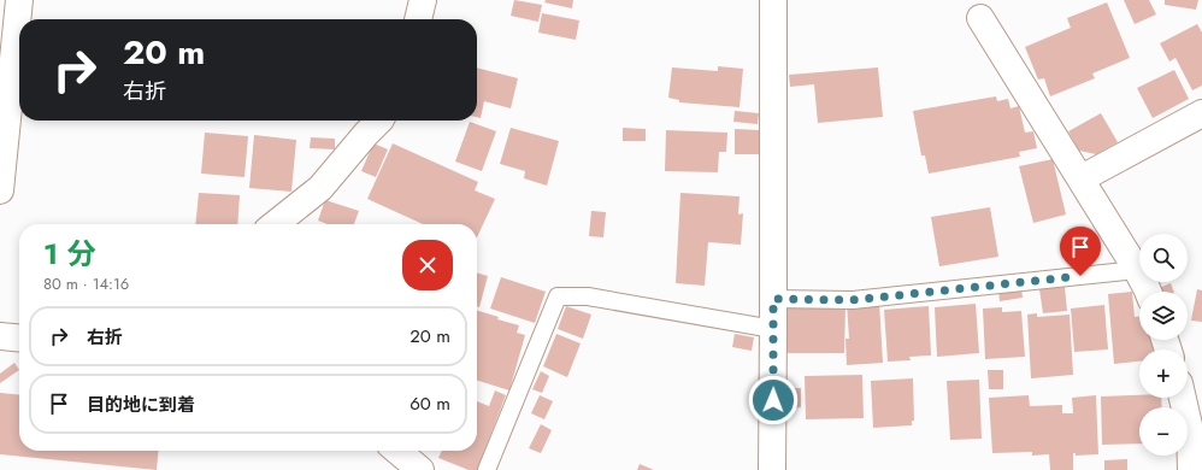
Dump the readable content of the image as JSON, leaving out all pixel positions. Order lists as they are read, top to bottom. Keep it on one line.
{"page":{"turn":["20 m","右折"],"heading":["1 分","80 m · 14:16"],"map_buttons":["+","−"],"list":[{"name":"右折","value":"20 m"},{"name":"目的地に到着","value":"60 m"}]}}
